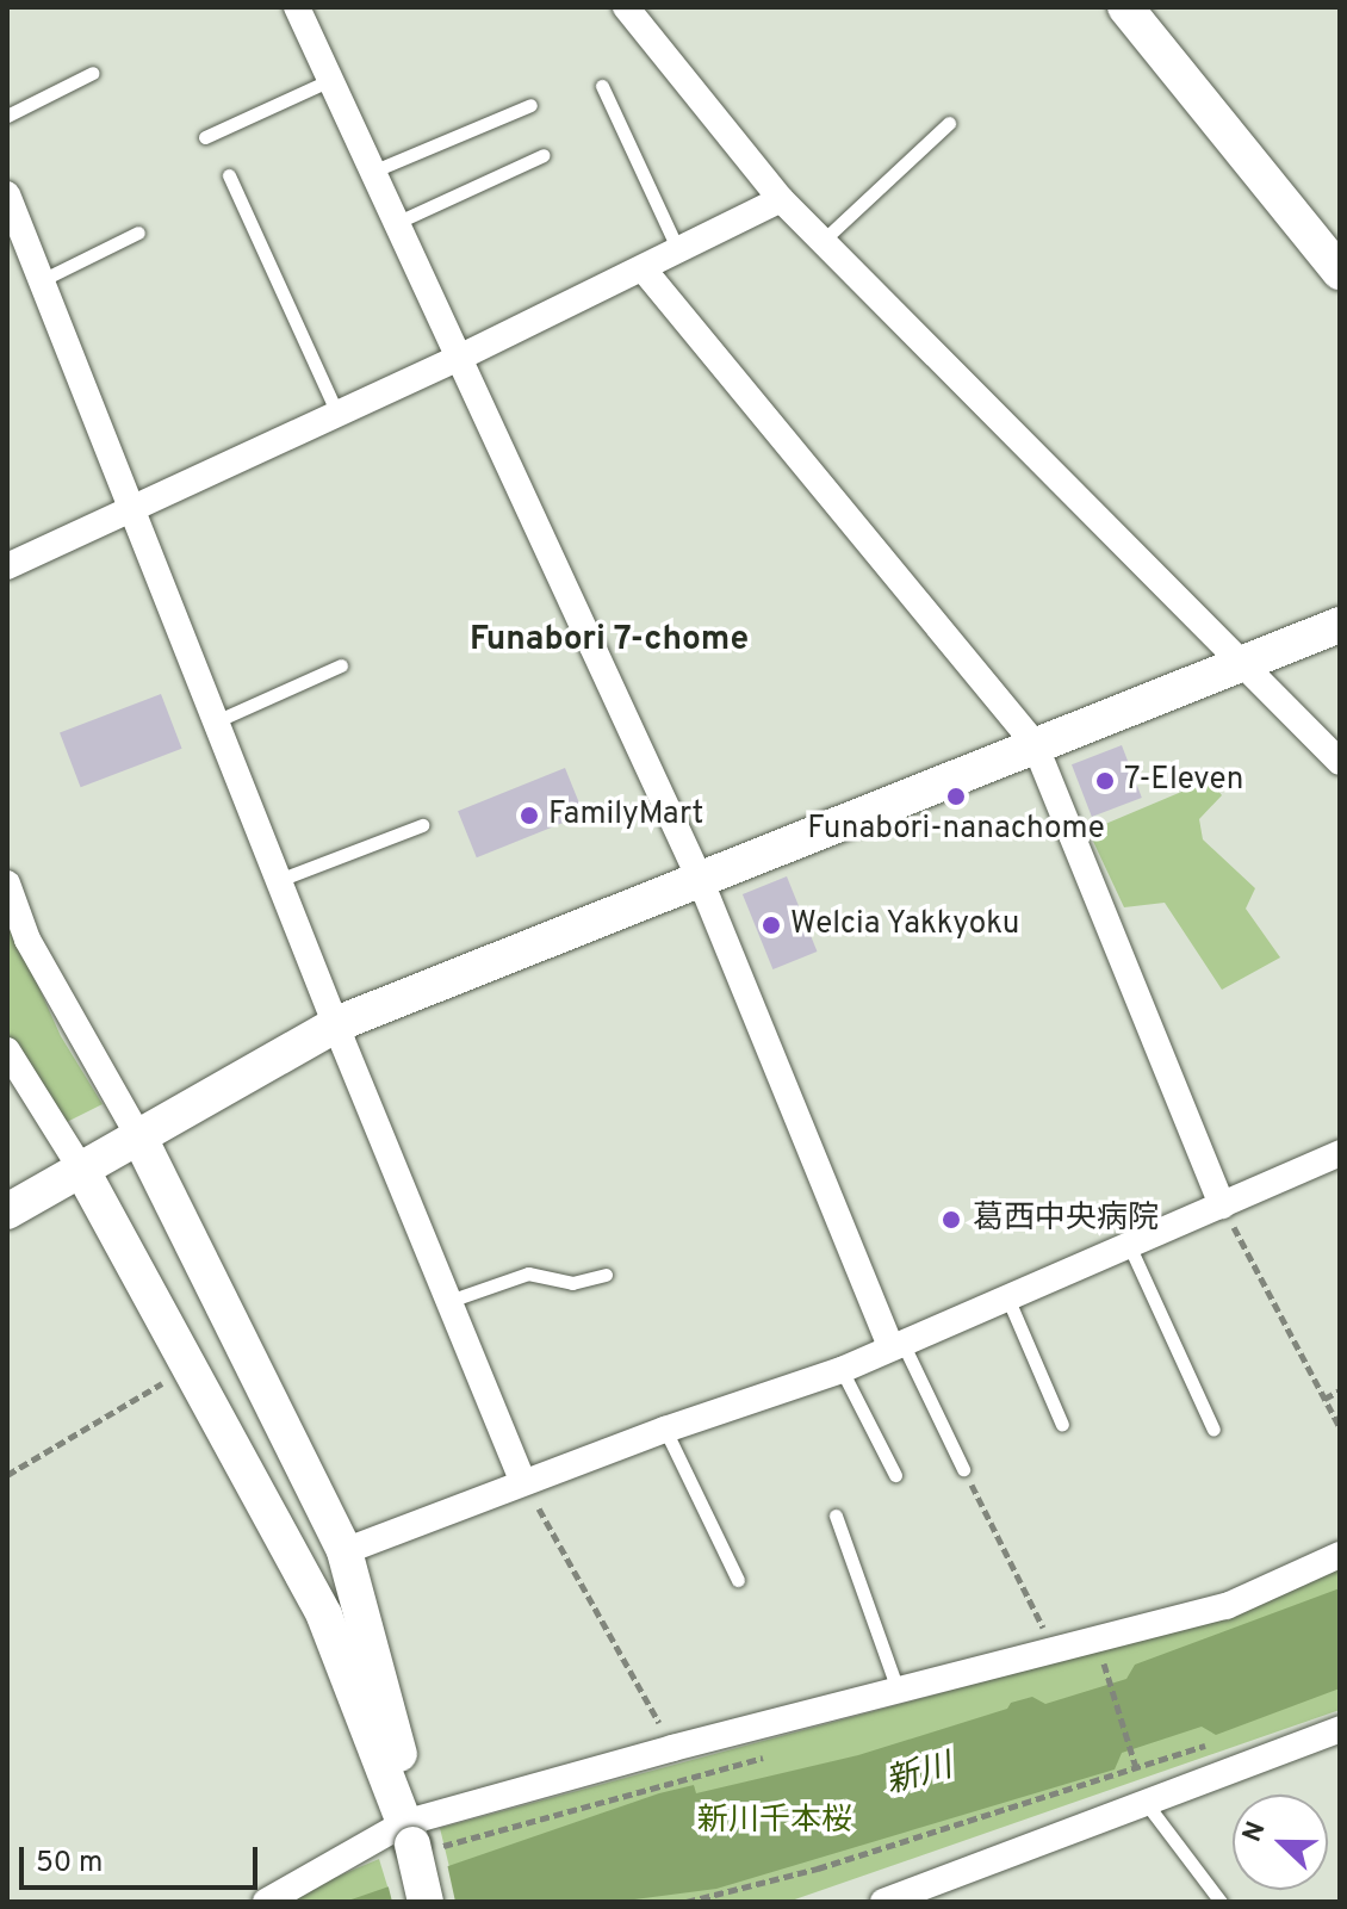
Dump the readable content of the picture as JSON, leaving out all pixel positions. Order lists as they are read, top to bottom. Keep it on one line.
{"districts":["Funabori 7-chome"],"water":["新川"],"parks":["新川千本桜"],"places":["7-Eleven","Funabori-nanachome","FamilyMart","Welcia Yakkyoku","葛西中央病院"],"scale_bar":"50 m","north":"left"}
